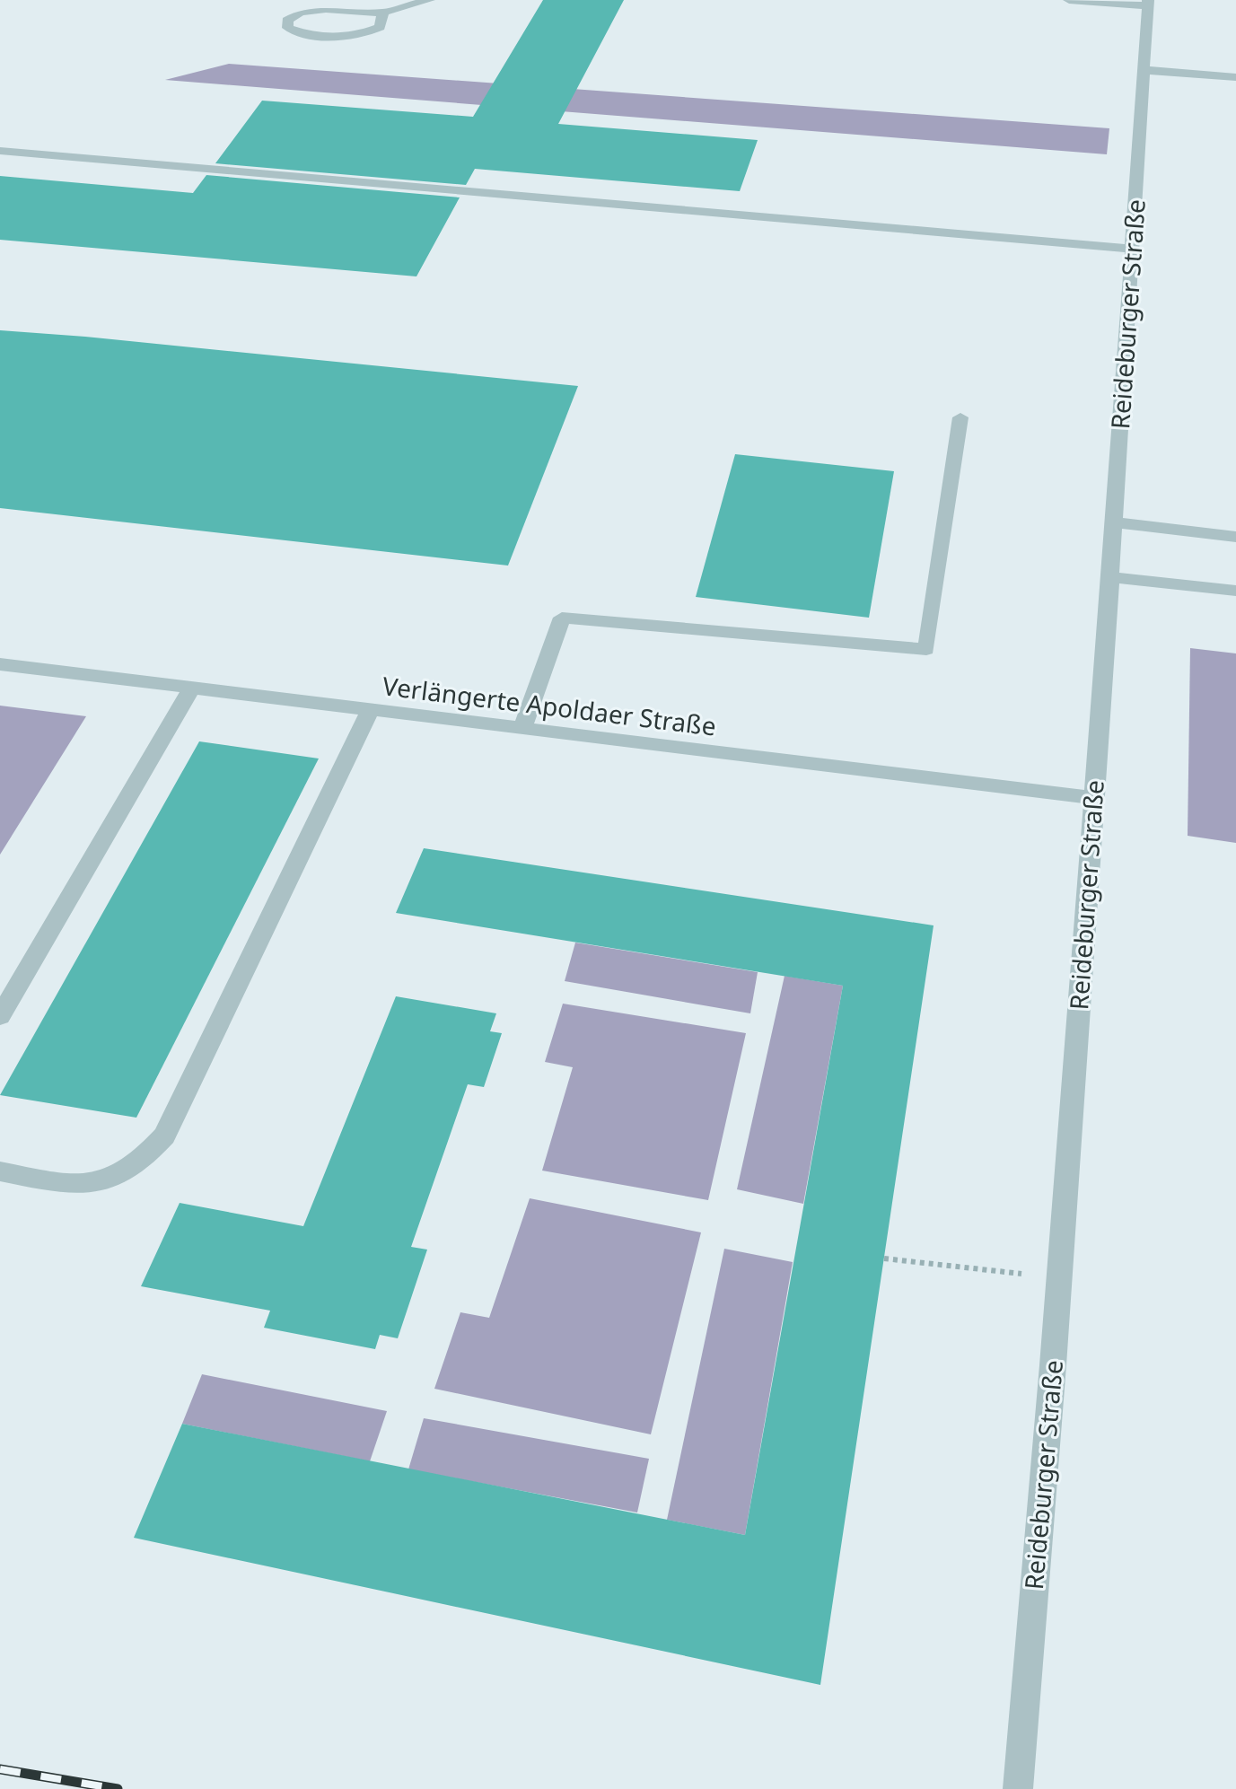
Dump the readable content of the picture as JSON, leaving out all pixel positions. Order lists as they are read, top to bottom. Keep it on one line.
{"streets":{"street":["Reideburger Straße","Verlängerte Apoldaer Straße"]},"crossings":[["Reideburger Straße","Verlängerte Apoldaer Straße"]]}
